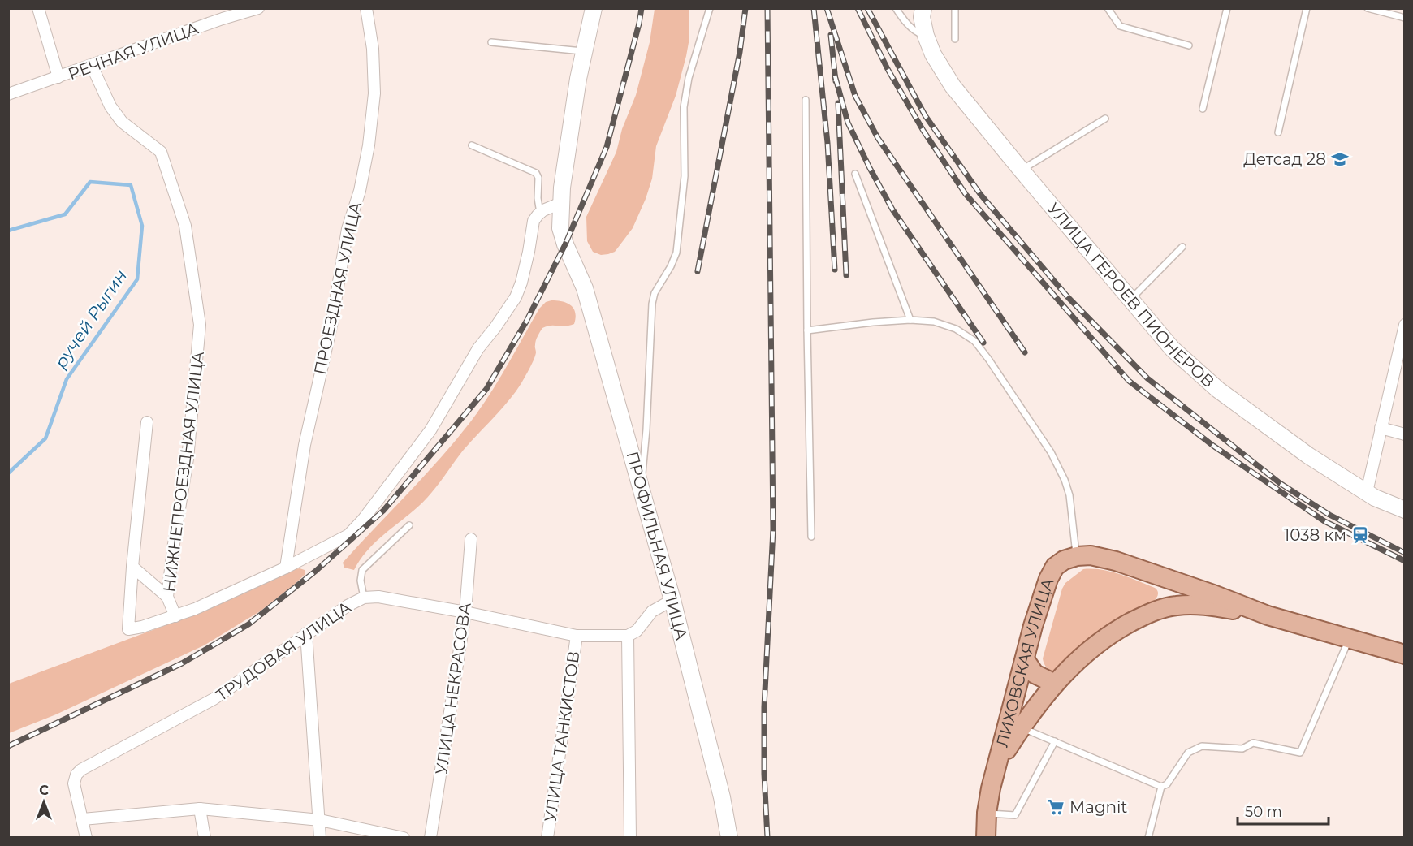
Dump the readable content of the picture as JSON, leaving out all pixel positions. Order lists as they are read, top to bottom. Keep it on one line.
{"streets":{"main road":["УЛИЦА ГЕРОЕВ ПИОНЕРОВ","ПРОФИЛЬНАЯ УЛИЦА","ЛИХОВСКАЯ УЛИЦА"],"street":["РЕЧНАЯ УЛИЦА","ПРОЕЗДНАЯ УЛИЦА","НИЖНЕПРОЕЗДНАЯ УЛИЦА","ТРУДОВАЯ УЛИЦА","УЛИЦА НЕКРАСОВА","УЛИЦА ТАНКИСТОВ"]},"crossings":[["РЕЧНАЯ УЛИЦА","НИЖНЕПРОЕЗДНАЯ УЛИЦА"],["ТРУДОВАЯ УЛИЦА","УЛИЦА НЕКРАСОВА"],["ТРУДОВАЯ УЛИЦА","УЛИЦА ТАНКИСТОВ"]],"water":["ручей Рыгин"],"places":{"school or university":["Детсад 28"],"station":["1038 км"],"supermarket":["Magnit"]},"scale_bar":"50 m","north":"top"}
